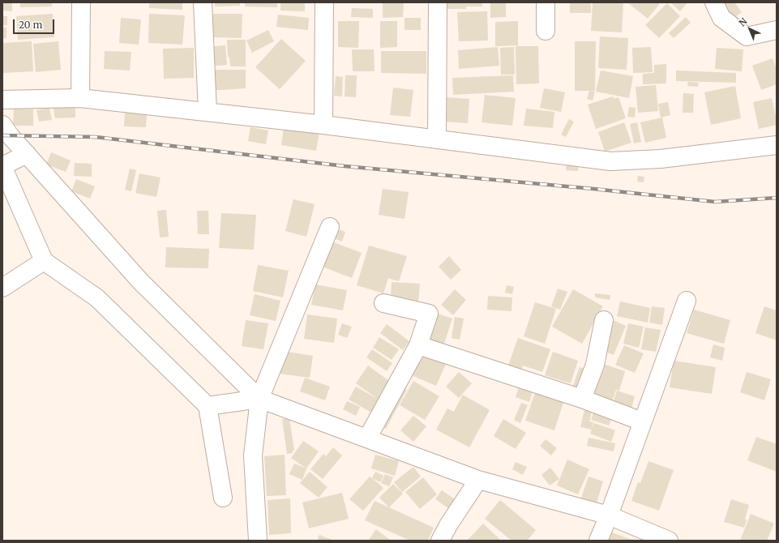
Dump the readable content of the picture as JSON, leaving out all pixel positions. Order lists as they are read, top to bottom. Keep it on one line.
{"scale_bar":"20 m","north":"top left"}
